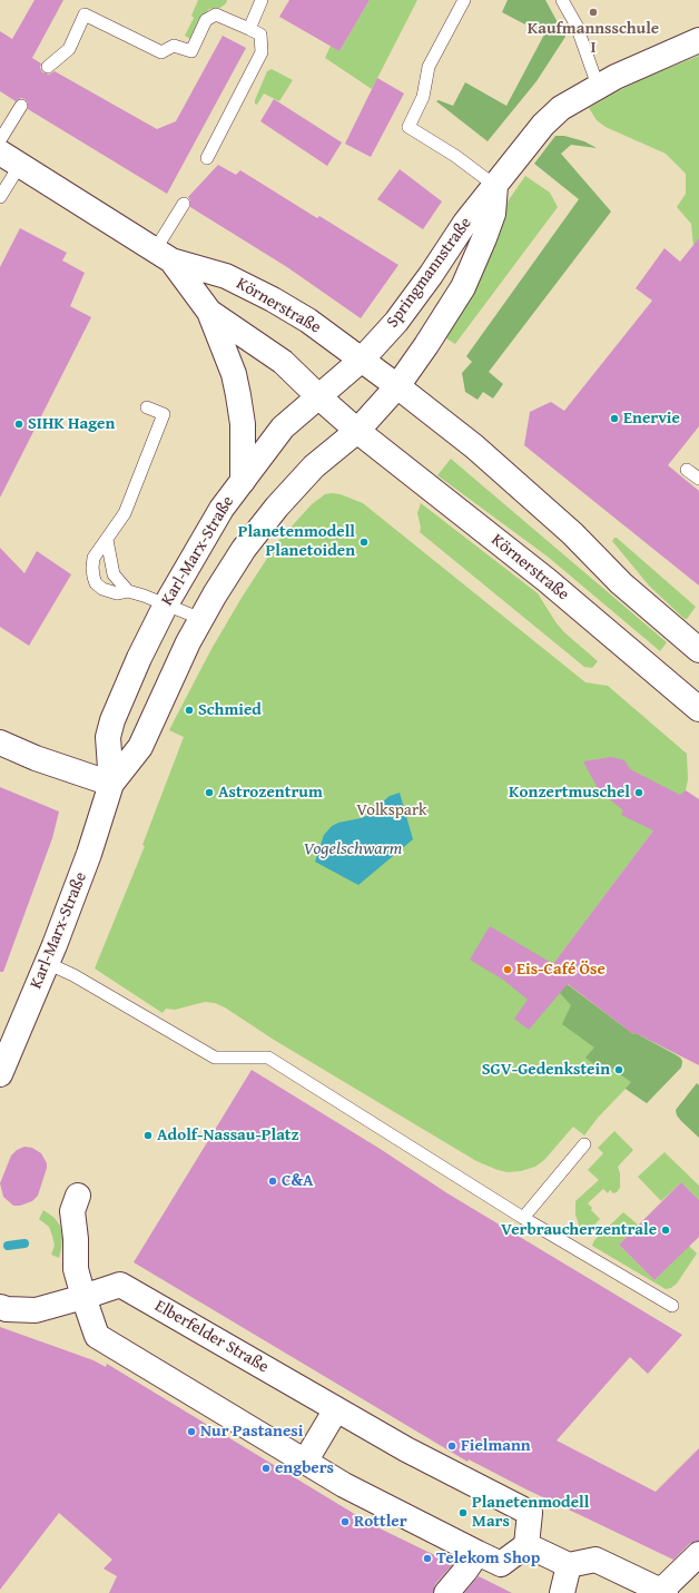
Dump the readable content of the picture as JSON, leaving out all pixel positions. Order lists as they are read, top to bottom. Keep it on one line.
{"streets":{"street":["Springmannstraße","Körnerstraße","Karl-Marx-Straße","Elberfelder Straße"]},"crossings":[["Springmannstraße","Körnerstraße"],["Springmannstraße","Karl-Marx-Straße"],["Körnerstraße","Karl-Marx-Straße"]],"water":["Vogelschwarm"],"parks":["Volkspark"],"places":["Kaufmannsschule I","Enervie","SIHK Hagen","Planetenmodell Planetoiden","Schmied","Astrozentrum","Konzertmuschel","Eis-Café Öse","SGV-Gedenkstein","Adolf-Nassau-Platz","C&A","Verbraucherzentrale","Nur Pastanesi","Fielmann","engbers","Planetenmodell Mars","Rottler","Telekom Shop"]}
